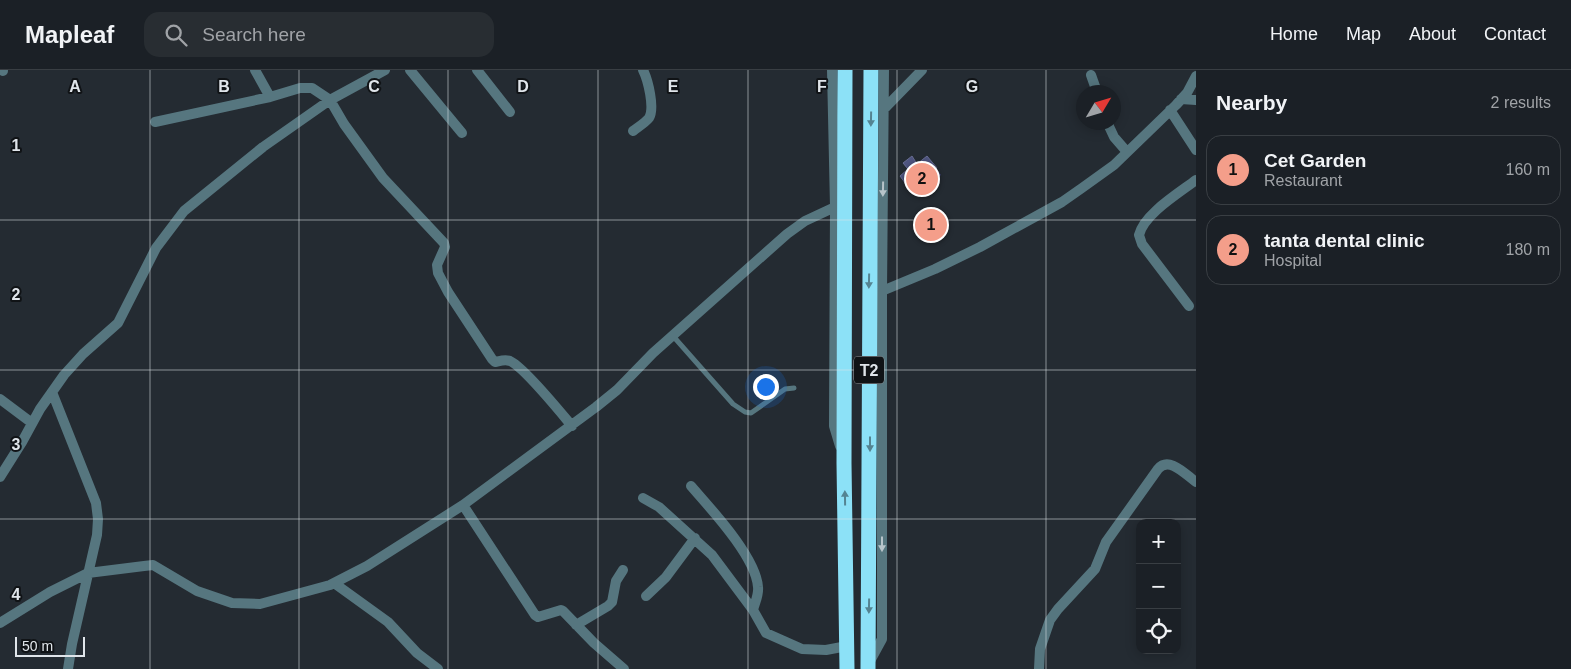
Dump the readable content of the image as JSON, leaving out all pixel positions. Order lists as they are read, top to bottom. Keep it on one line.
{"streets":{"highway":["T2"]},"scale_bar":"50 m","north":"top right","page":{"header":"Mapleaf","search":"Search here","nav":["Home","Map","About","Contact"],"heading":["Nearby","2 results"],"list":[{"mark":"1","name":"Cet Garden","note":"Restaurant","value":"160 m"},{"mark":"2","name":"tanta dental clinic","note":"Hospital","value":"180 m"}],"pins":["2","1"],"map_buttons":["+","−"],"scale":"50 m"},"grid":{"columns":["A","B","C","D","E","F","G"],"rows":["1","2","3","4"]}}
